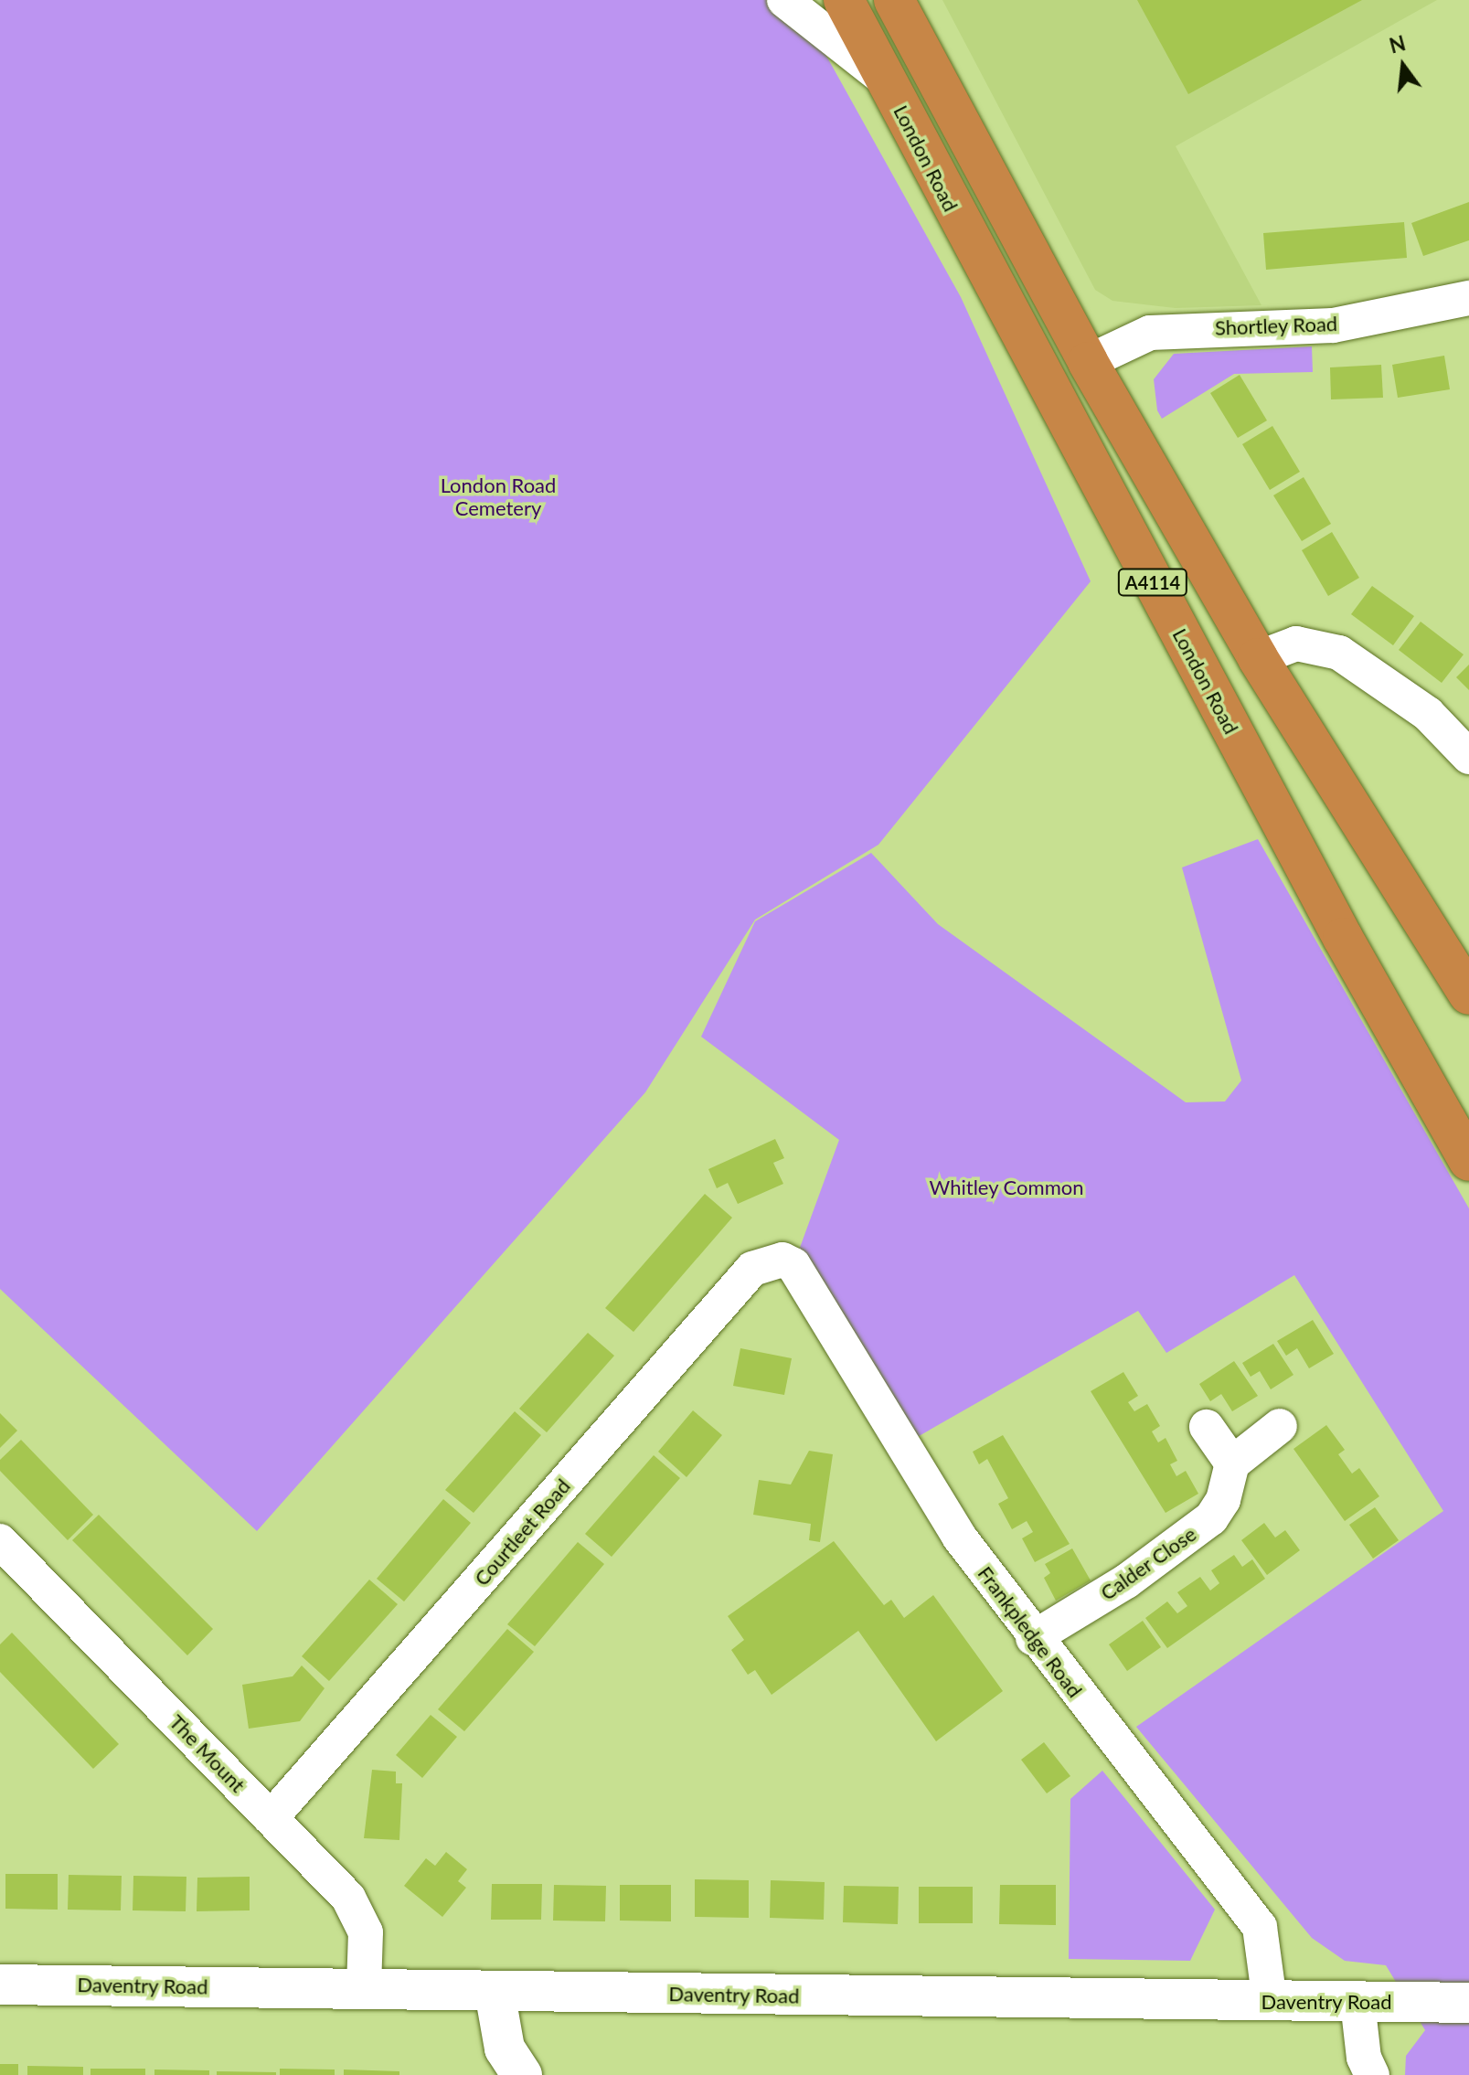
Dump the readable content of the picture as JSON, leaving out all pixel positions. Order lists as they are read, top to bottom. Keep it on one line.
{"streets":{"highway":["London Road","A4114"],"street":["Shortley Road","Courtleet Road","Calder Close","Frankpledge Road","The Mount","Daventry Road"]},"crossings":[["Shortley Road","A4114"],["Courtleet Road","Frankpledge Road"],["Courtleet Road","The Mount"],["Calder Close","Frankpledge Road"],["Frankpledge Road","Daventry Road"],["The Mount","Daventry Road"]],"parks":["London Road Cemetery","Whitley Common"],"north":"top"}
